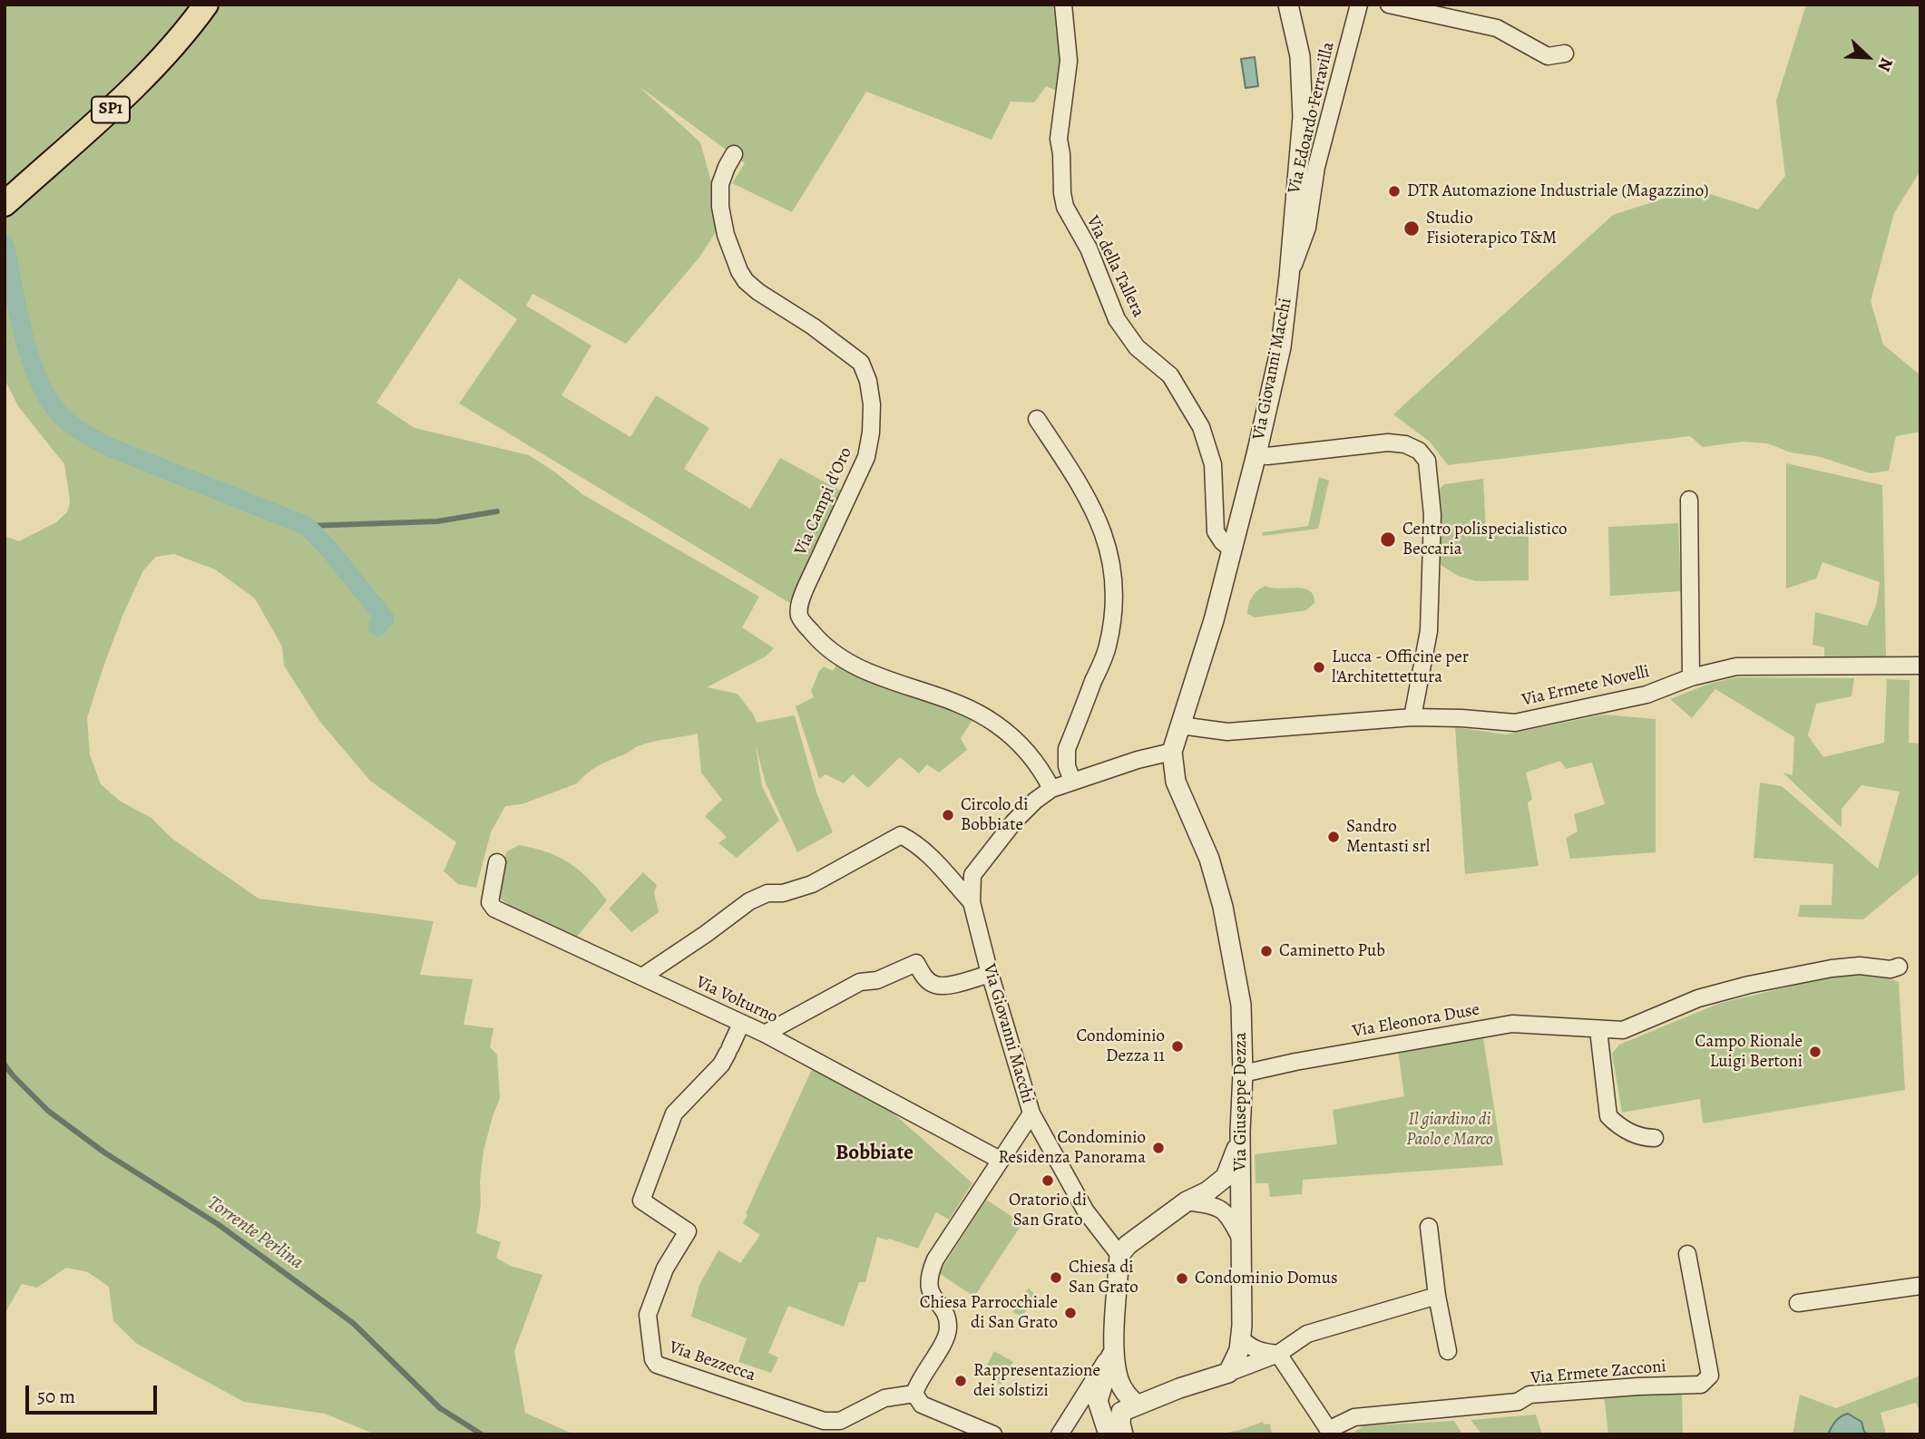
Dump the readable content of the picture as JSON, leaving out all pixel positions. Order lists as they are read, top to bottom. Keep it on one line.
{"streets":{"main road":["SP1"],"street":["Via Edoardo Ferravilla","Via della Tallera","Via Giovanni Macchi","Via Campi d'Oro","Via Ermete Novelli","Via Volturno","Via Eleonora Duse","Via Giuseppe Dezza","Via Bezzecca","Via Ermete Zacconi"]},"crossings":[["Via Edoardo Ferravilla","Via Giovanni Macchi"],["Via della Tallera","Via Giovanni Macchi"],["Via Giovanni Macchi","Via Campi d'Oro"],["Via Giovanni Macchi","Via Ermete Novelli"],["Via Giovanni Macchi","Via Volturno"],["Via Giovanni Macchi","Via Giuseppe Dezza"],["Via Giovanni Macchi","Via Bezzecca"],["Via Ermete Novelli","Via Giuseppe Dezza"],["Via Volturno","Via Bezzecca"],["Via Eleonora Duse","Via Giuseppe Dezza"]],"districts":["Bobbiate"],"water":["Torrente Perlina"],"parks":["Il giardino di Paolo e Marco"],"places":["DTR Automazione Industriale (Magazzino)","Studio Fisioterapico T&M","Centro polispecialistico Beccaria","Lucca - Officine per l'Architettettura","Circolo di Bobbiate","Sandro Mentasti srl","Caminetto Pub","Condominio Dezza 11","Campo Rionale Luigi Bertoni","Condominio Residenza Panorama","Oratorio di San Grato","Chiesa di San Grato","Condominio Domus","Chiesa Parrocchiale di San Grato","Rappresentazione dei solstizi"],"scale_bar":"50 m","north":"bottom right"}
